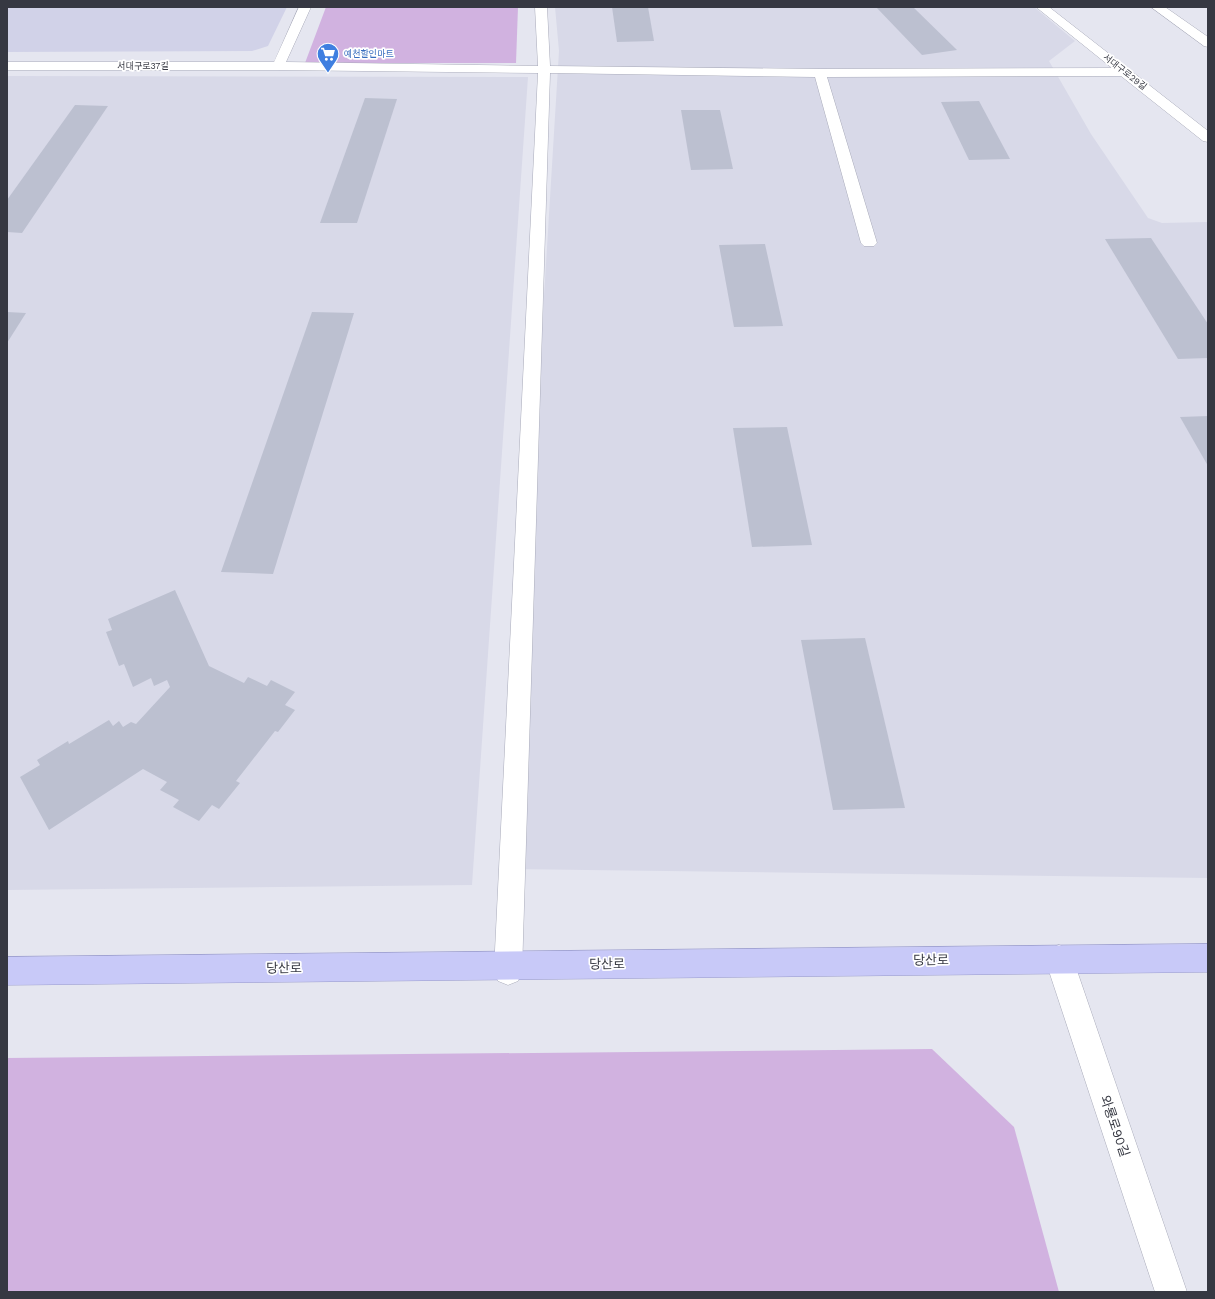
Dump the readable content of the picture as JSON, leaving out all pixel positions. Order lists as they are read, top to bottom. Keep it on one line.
{"streets":{"main road":["당산로"],"street":["서대구로37길","서대구로29길","와룡로90길"]},"crossings":[["서대구로37길","서대구로29길"],["당산로","와룡로90길"]],"places":{"supermarket":["예천할인마트"]}}
